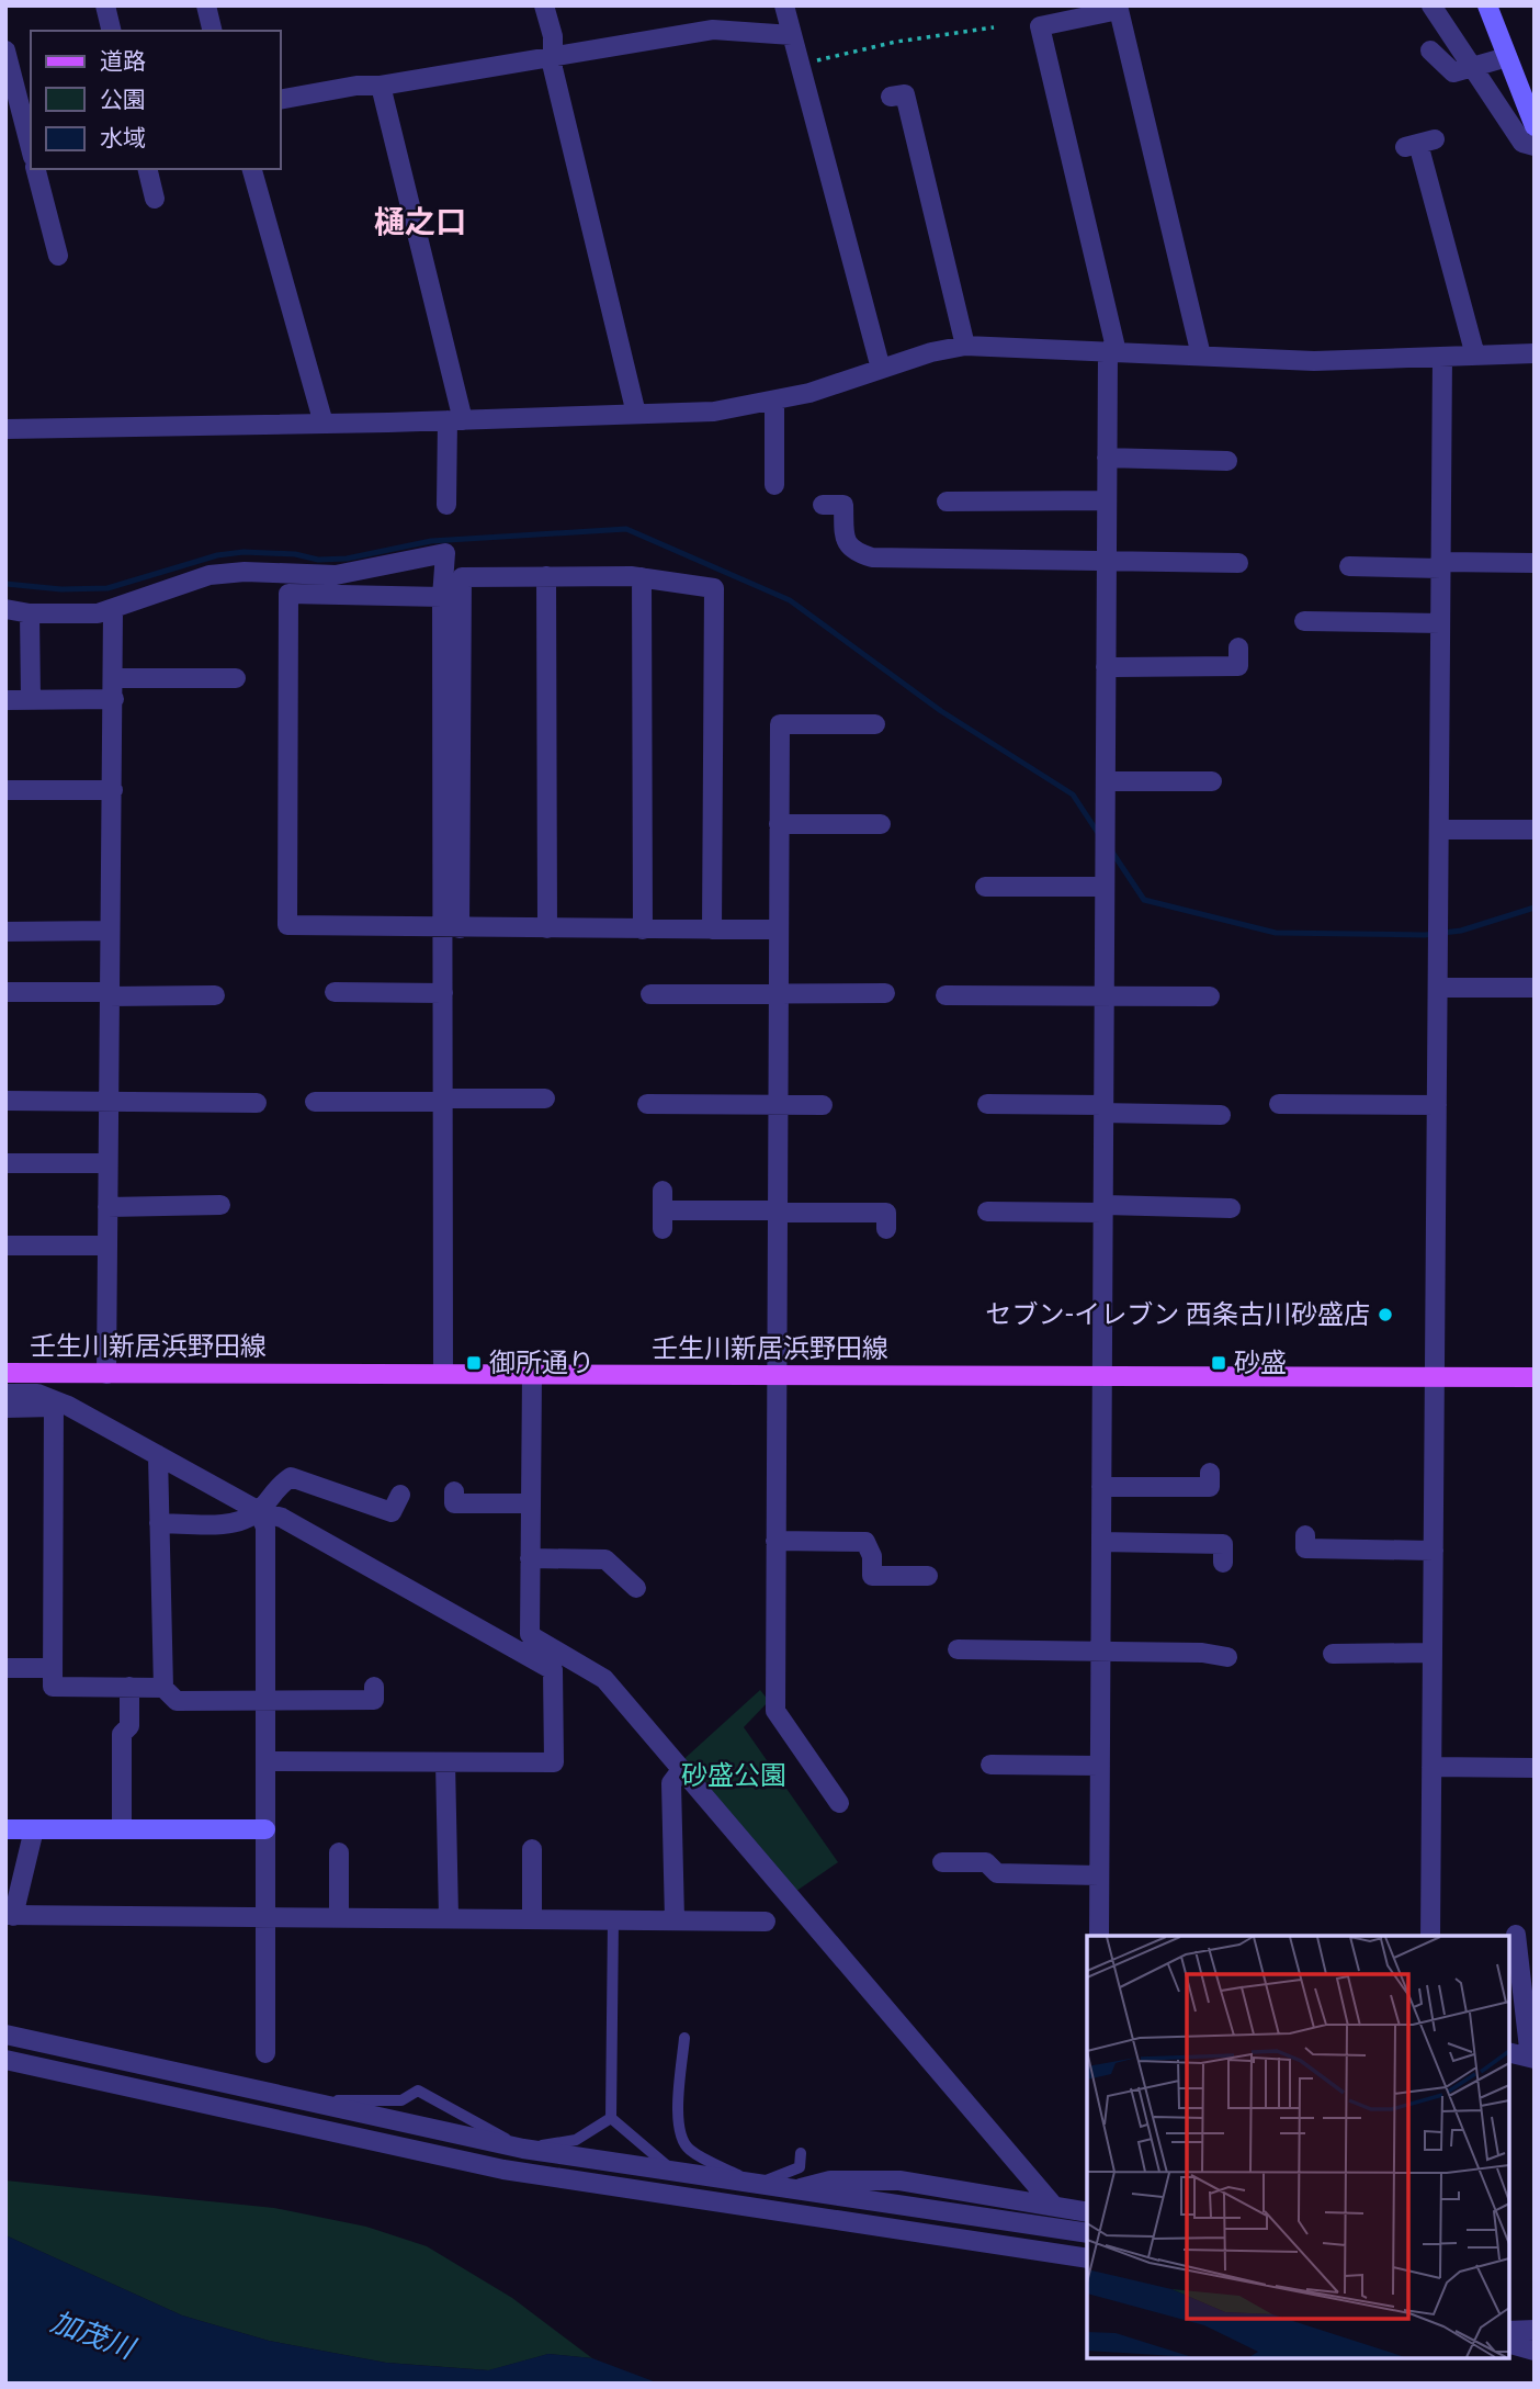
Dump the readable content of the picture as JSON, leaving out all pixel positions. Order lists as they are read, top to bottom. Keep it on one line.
{"streets":{"main road":["壬生川新居浜野田線"]},"districts":["樋之口"],"water":["加茂川"],"parks":["砂盛公園"],"places":{"other":["セブン-イレブン 西条古川砂盛店"],"transit":["御所通り","砂盛"]},"legend":["道路","公園","水域"]}
